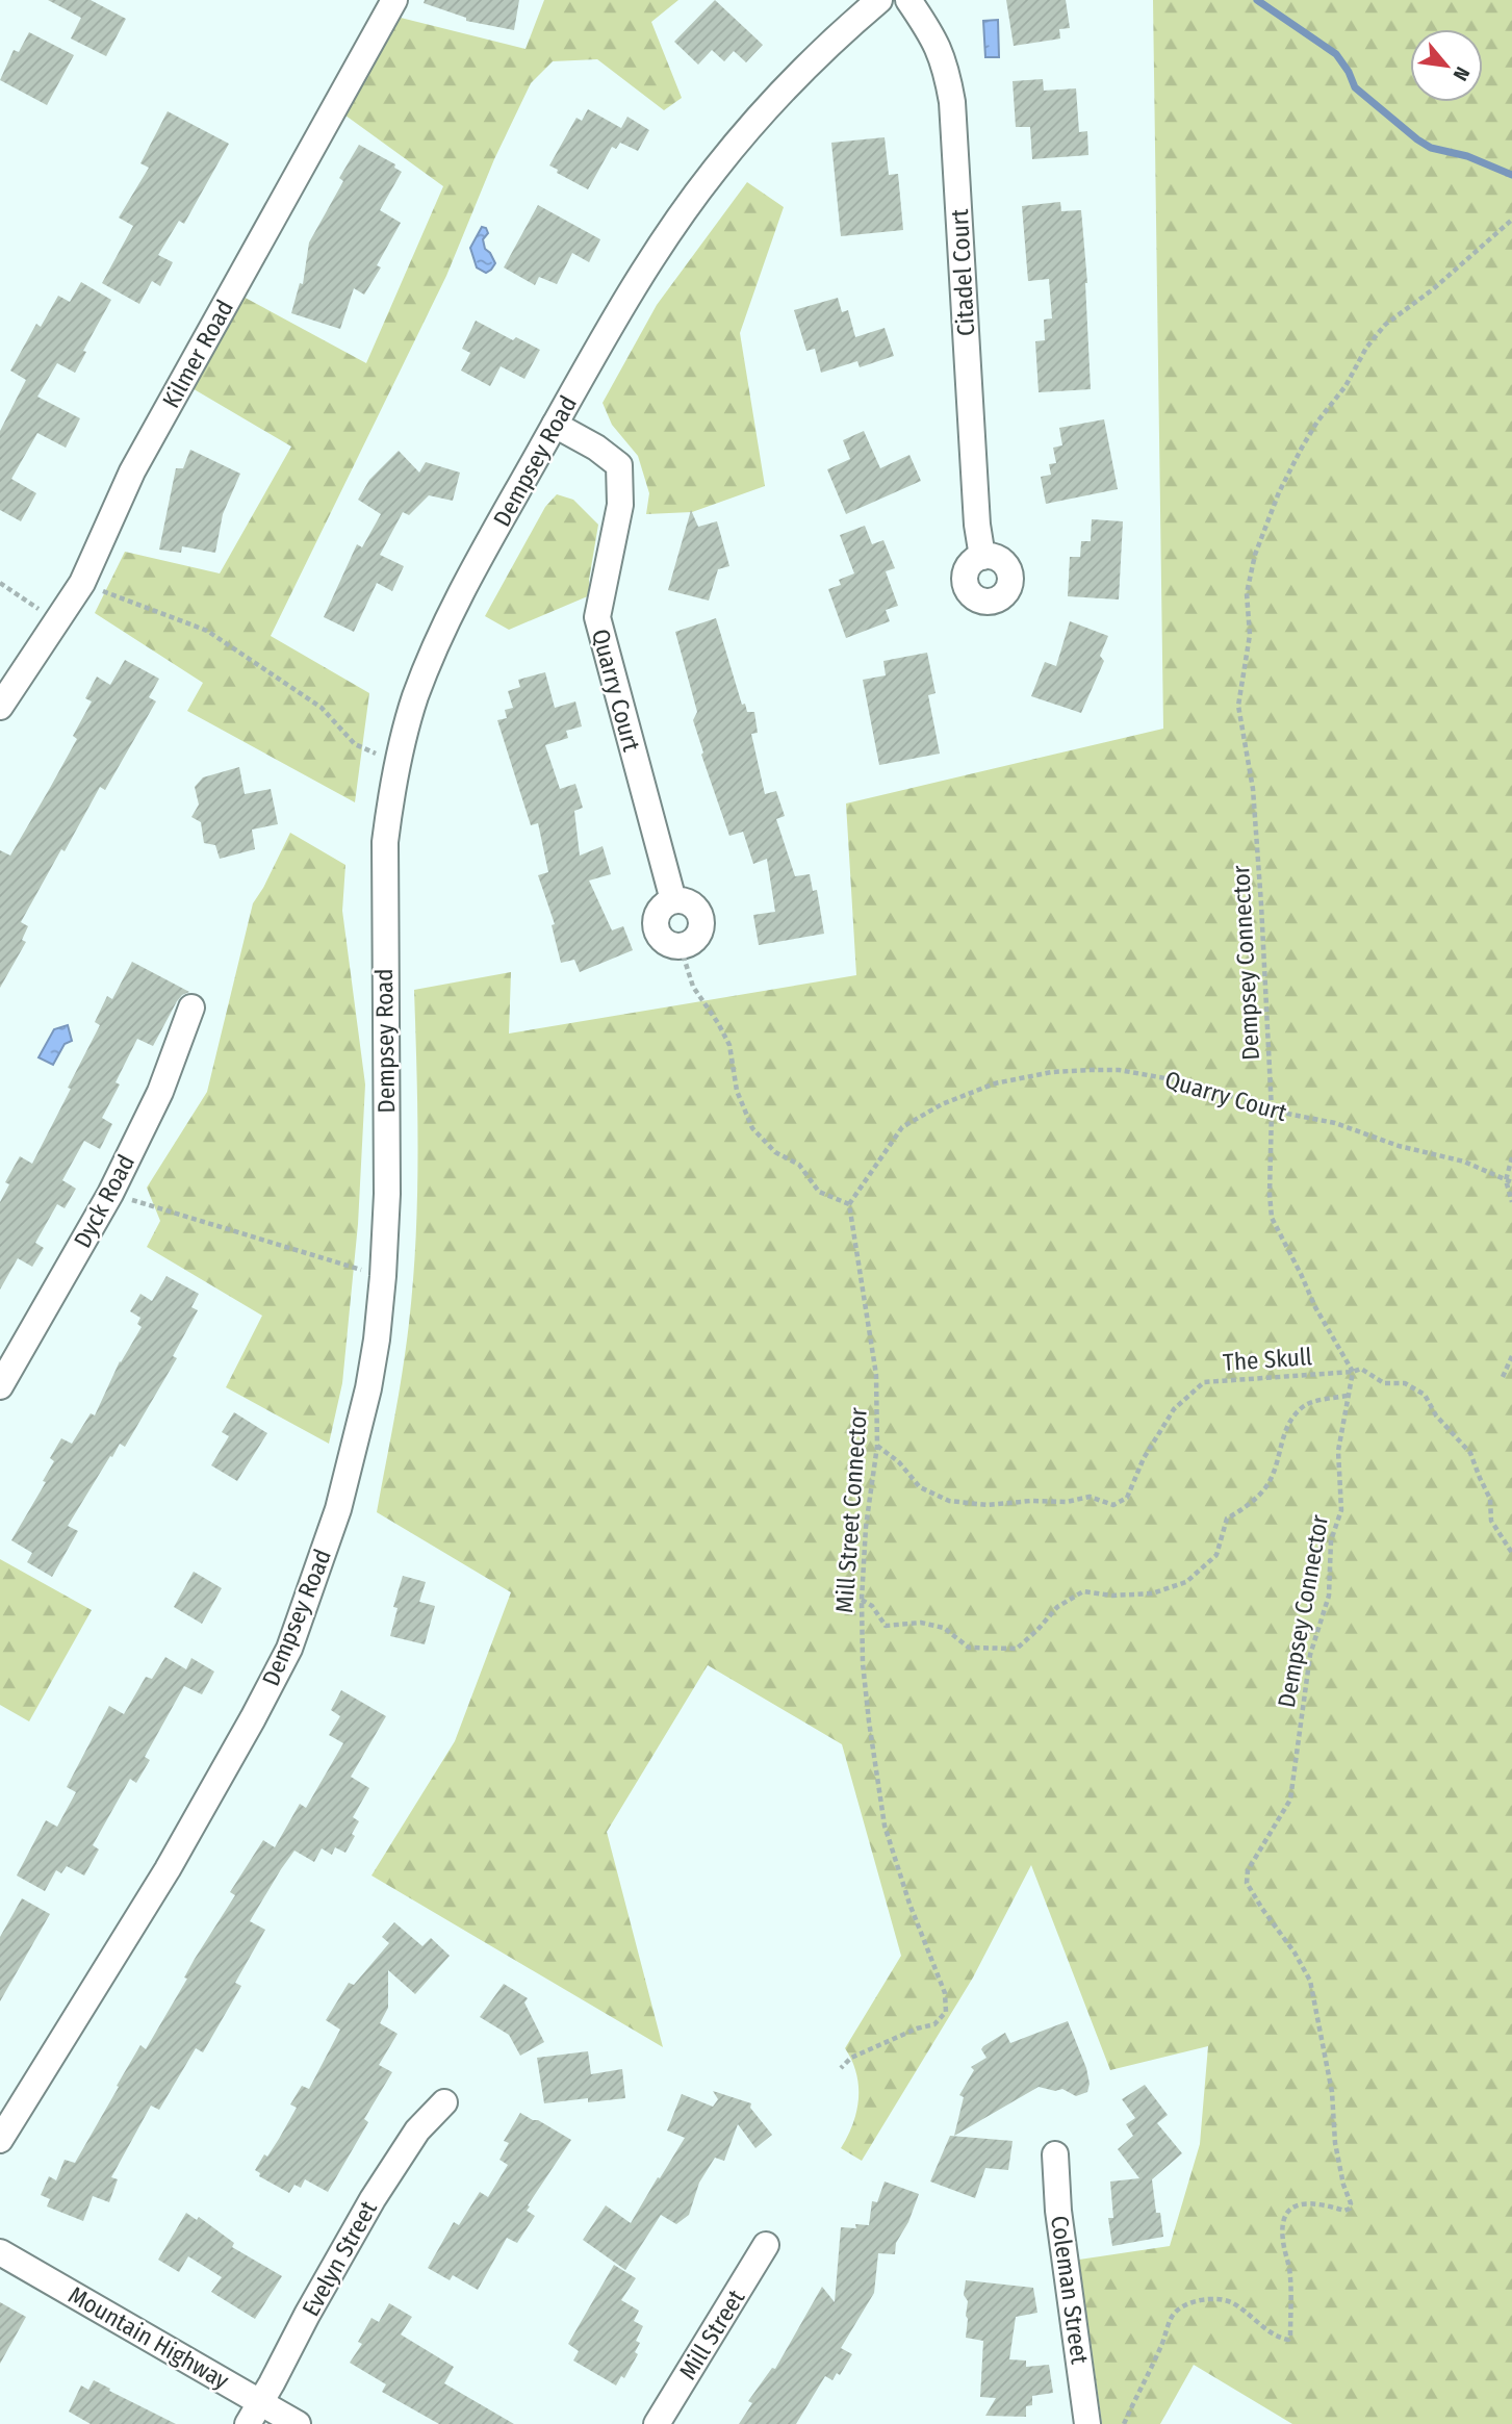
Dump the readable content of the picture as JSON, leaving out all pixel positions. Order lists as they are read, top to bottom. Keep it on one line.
{"streets":{"street":["Citadel Court","Kilmer Road","Dempsey Road","Quarry Court","Dyck Road","Evelyn Street","Coleman Street","Mill Street","Mountain Highway"],"path":["Dempsey Connector","The Skull","Mill Street Connector"]},"crossings":[["Dempsey Road","Quarry Court"],["Quarry Court","Dempsey Connector"],["Quarry Court","Mill Street Connector"],["Dempsey Connector","The Skull"],["The Skull","Mill Street Connector"],["Evelyn Street","Mountain Highway"]],"north":"bottom right"}
